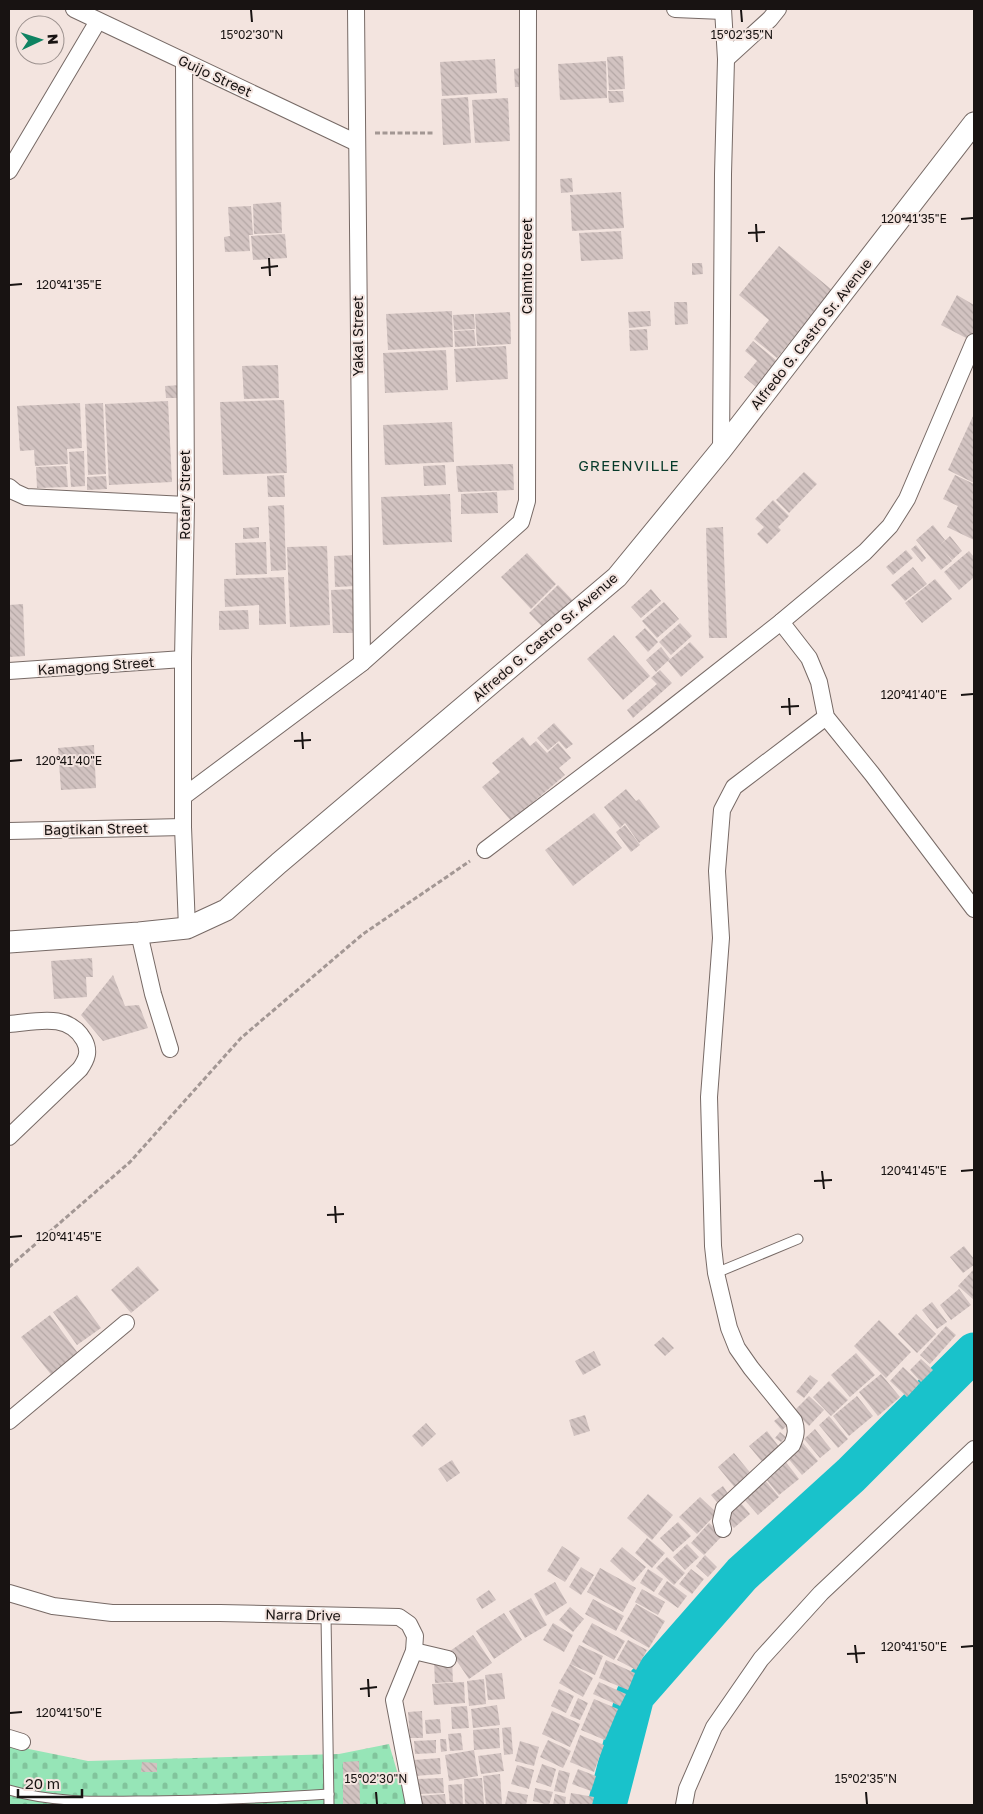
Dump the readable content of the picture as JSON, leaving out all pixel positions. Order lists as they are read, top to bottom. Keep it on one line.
{"streets":{"street":["Guijo Street","Caimito Street","Alfredo G. Castro Sr. Avenue","Yakal Street","Rotary Street","Kamagong Street","Bagtikan Street","Narra Drive"]},"crossings":[["Guijo Street","Yakal Street"],["Guijo Street","Rotary Street"],["Caimito Street","Yakal Street"],["Alfredo G. Castro Sr. Avenue","Rotary Street"],["Rotary Street","Kamagong Street"],["Rotary Street","Bagtikan Street"]],"districts":["GREENVILLE"],"scale_bar":"20 m","north":"right","coordinates":["15°02'30\"N","15°02'35\"N","120°41'35\"E","120°41'40\"E","120°41'45\"E","120°41'50\"E"]}
